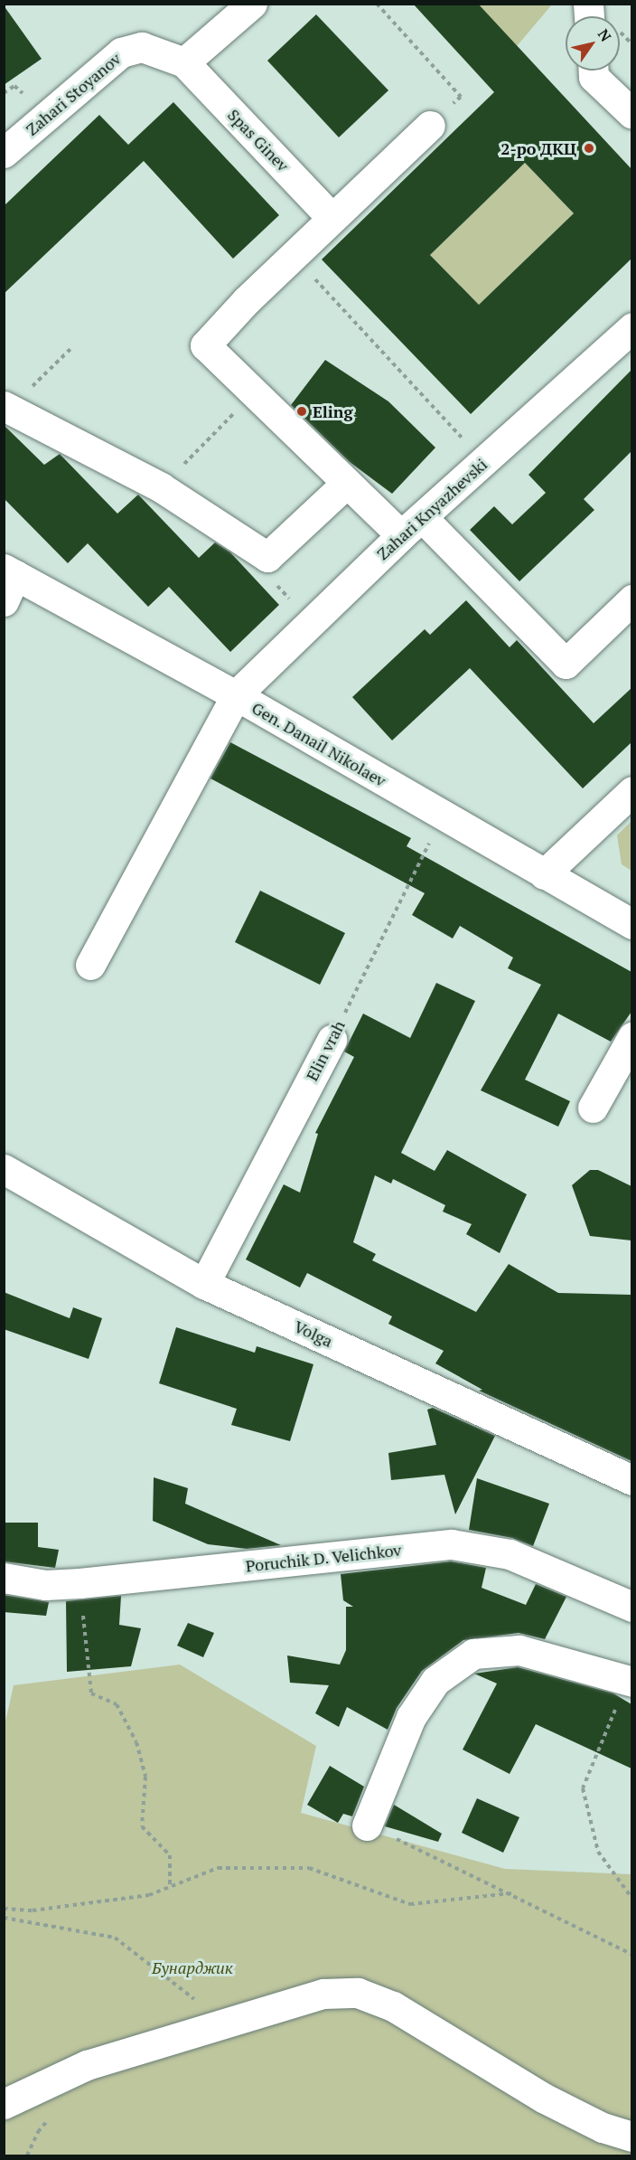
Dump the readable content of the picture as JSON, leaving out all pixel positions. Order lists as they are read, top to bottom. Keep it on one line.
{"streets":{"street":["Zahari Stoyanov","Spas Ginev","Zahari Knyazhevski","Gen. Danail Nikolaev","Elin vrah","Volga","Poruchik D. Velichkov"]},"crossings":[["Zahari Stoyanov","Spas Ginev"],["Zahari Knyazhevski","Gen. Danail Nikolaev"],["Gen. Danail Nikolaev","Elin vrah"],["Elin vrah","Volga"]],"parks":["Бунарджик"],"places":["2-ро ДКЦ","Eling"],"north":"top right"}
